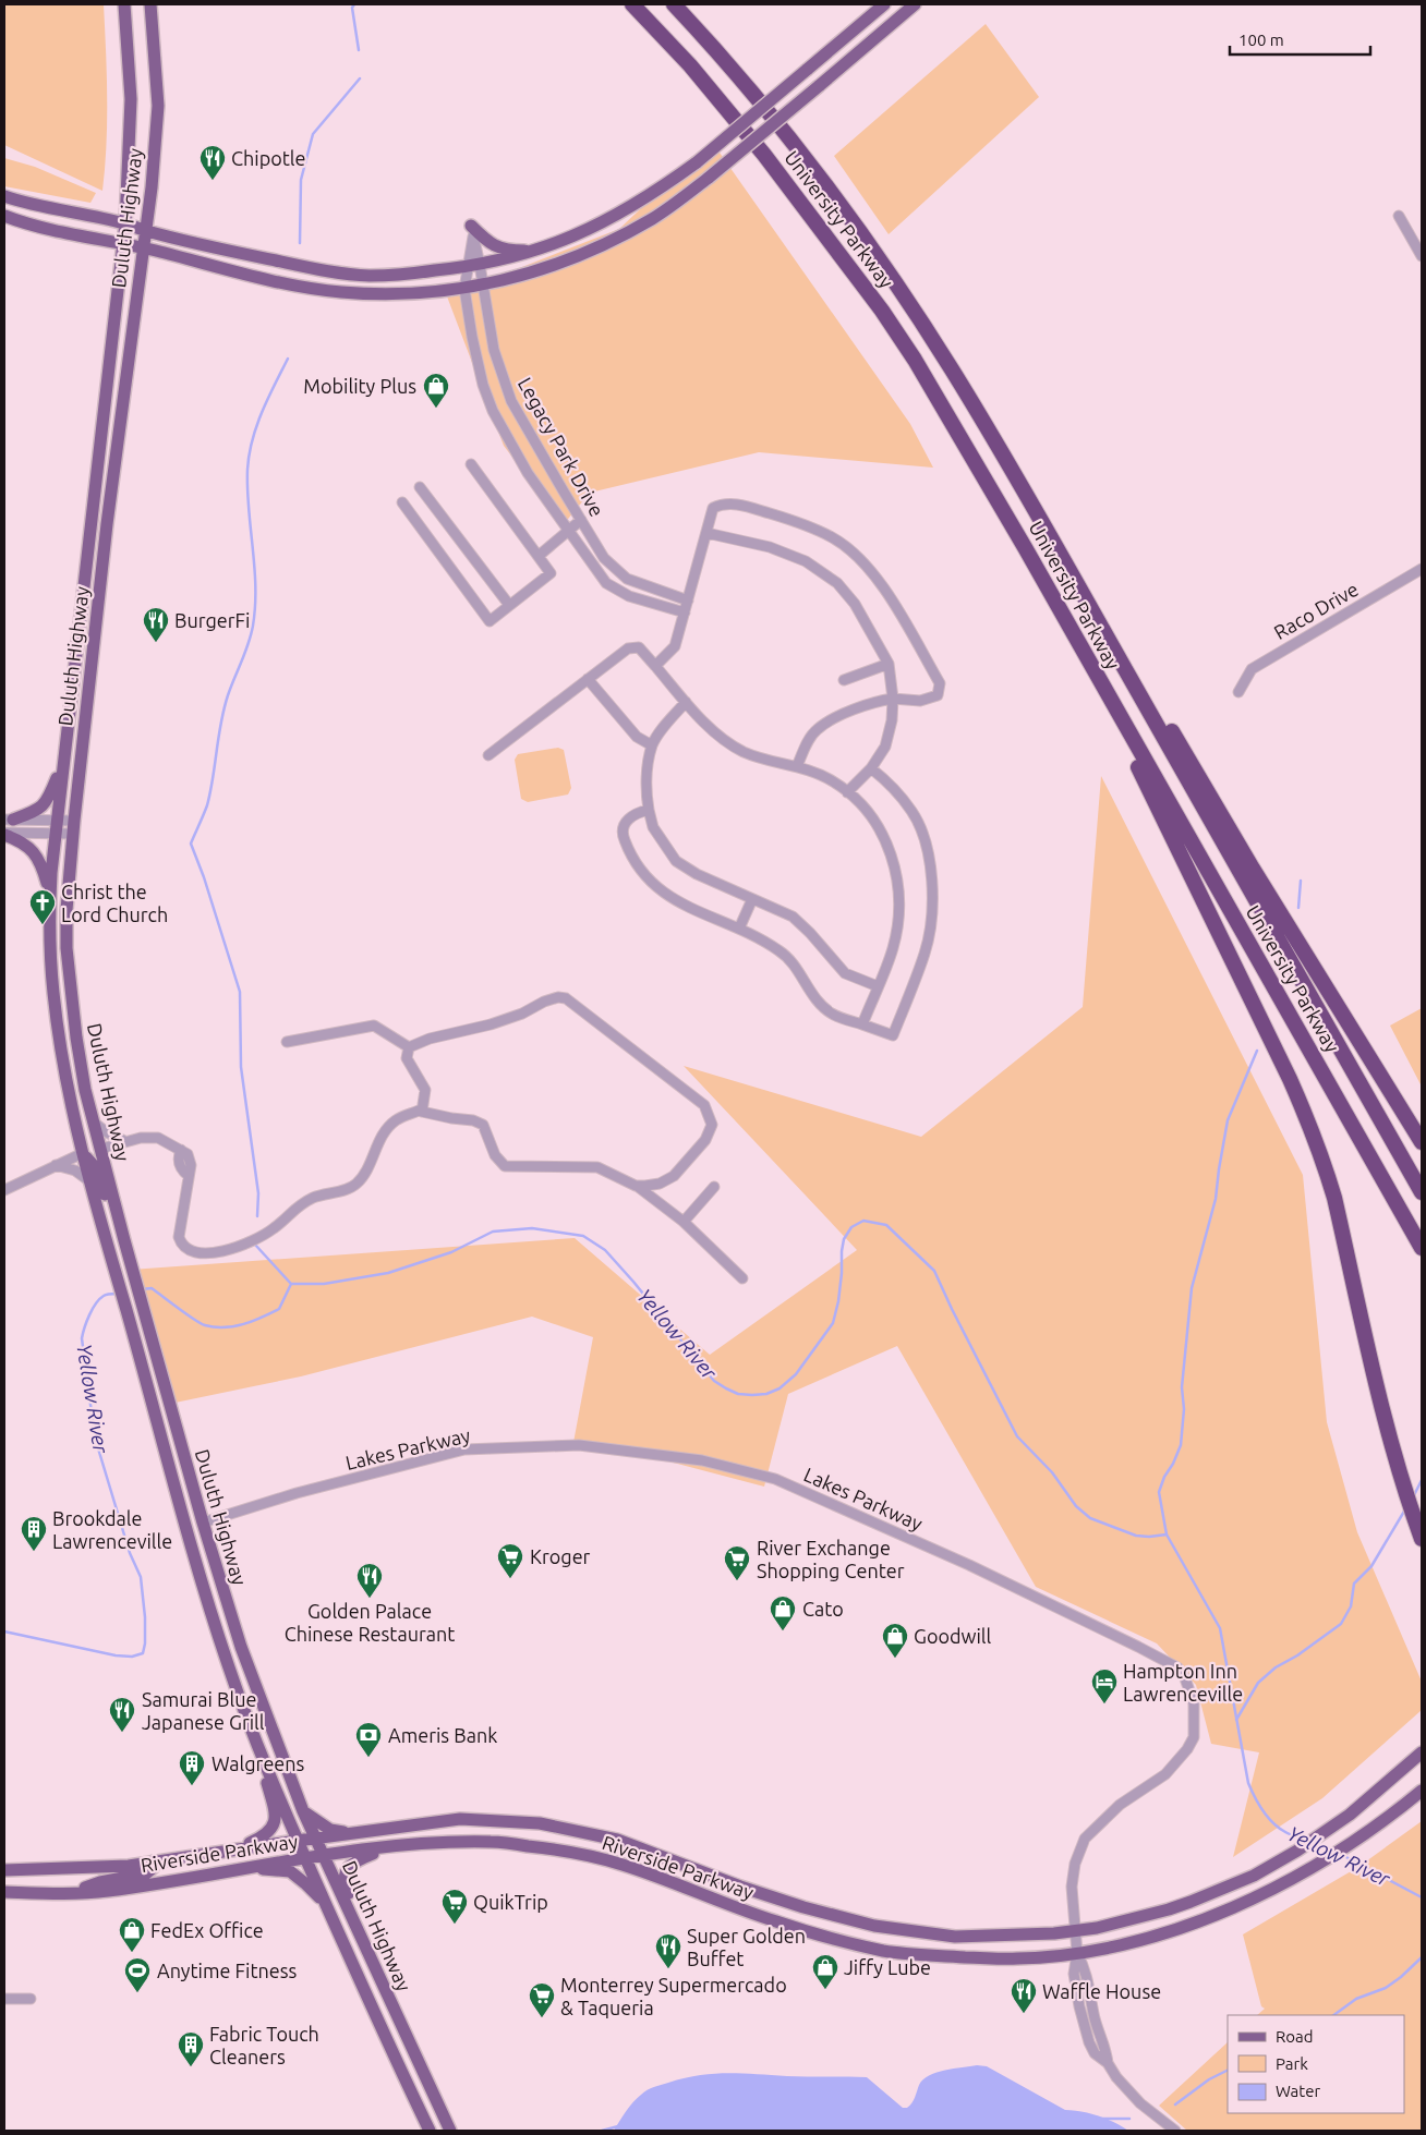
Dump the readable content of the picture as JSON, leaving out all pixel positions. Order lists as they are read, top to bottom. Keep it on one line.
{"streets":{"highway":["University Parkway"],"main road":["Duluth Highway","Riverside Parkway"],"street":["Legacy Park Drive","Raco Drive","Lakes Parkway"]},"crossings":[["Duluth Highway","Lakes Parkway"],["Duluth Highway","Riverside Parkway"],["Lakes Parkway","Riverside Parkway"]],"water":["Yellow River"],"places":{"restaurant":["Chipotle","BurgerFi","Golden Palace Chinese Restaurant","Samurai Blue Japanese Grill","Super Golden Buffet","Waffle House"],"shop":["Mobility Plus","Cato","Goodwill","FedEx Office","Jiffy Lube"],"church":["Christ the Lord Church"],"building":["Brookdale Lawrenceville","Walgreens","Fabric Touch Cleaners"],"supermarket":["Kroger","River Exchange Shopping Center","QuikTrip","Monterrey Supermercado & Taqueria"],"hotel":["Hampton Inn Lawrenceville"],"bank":["Ameris Bank"],"sports":["Anytime Fitness"]},"legend":["Road","Park","Water"],"scale_bar":"100 m"}
